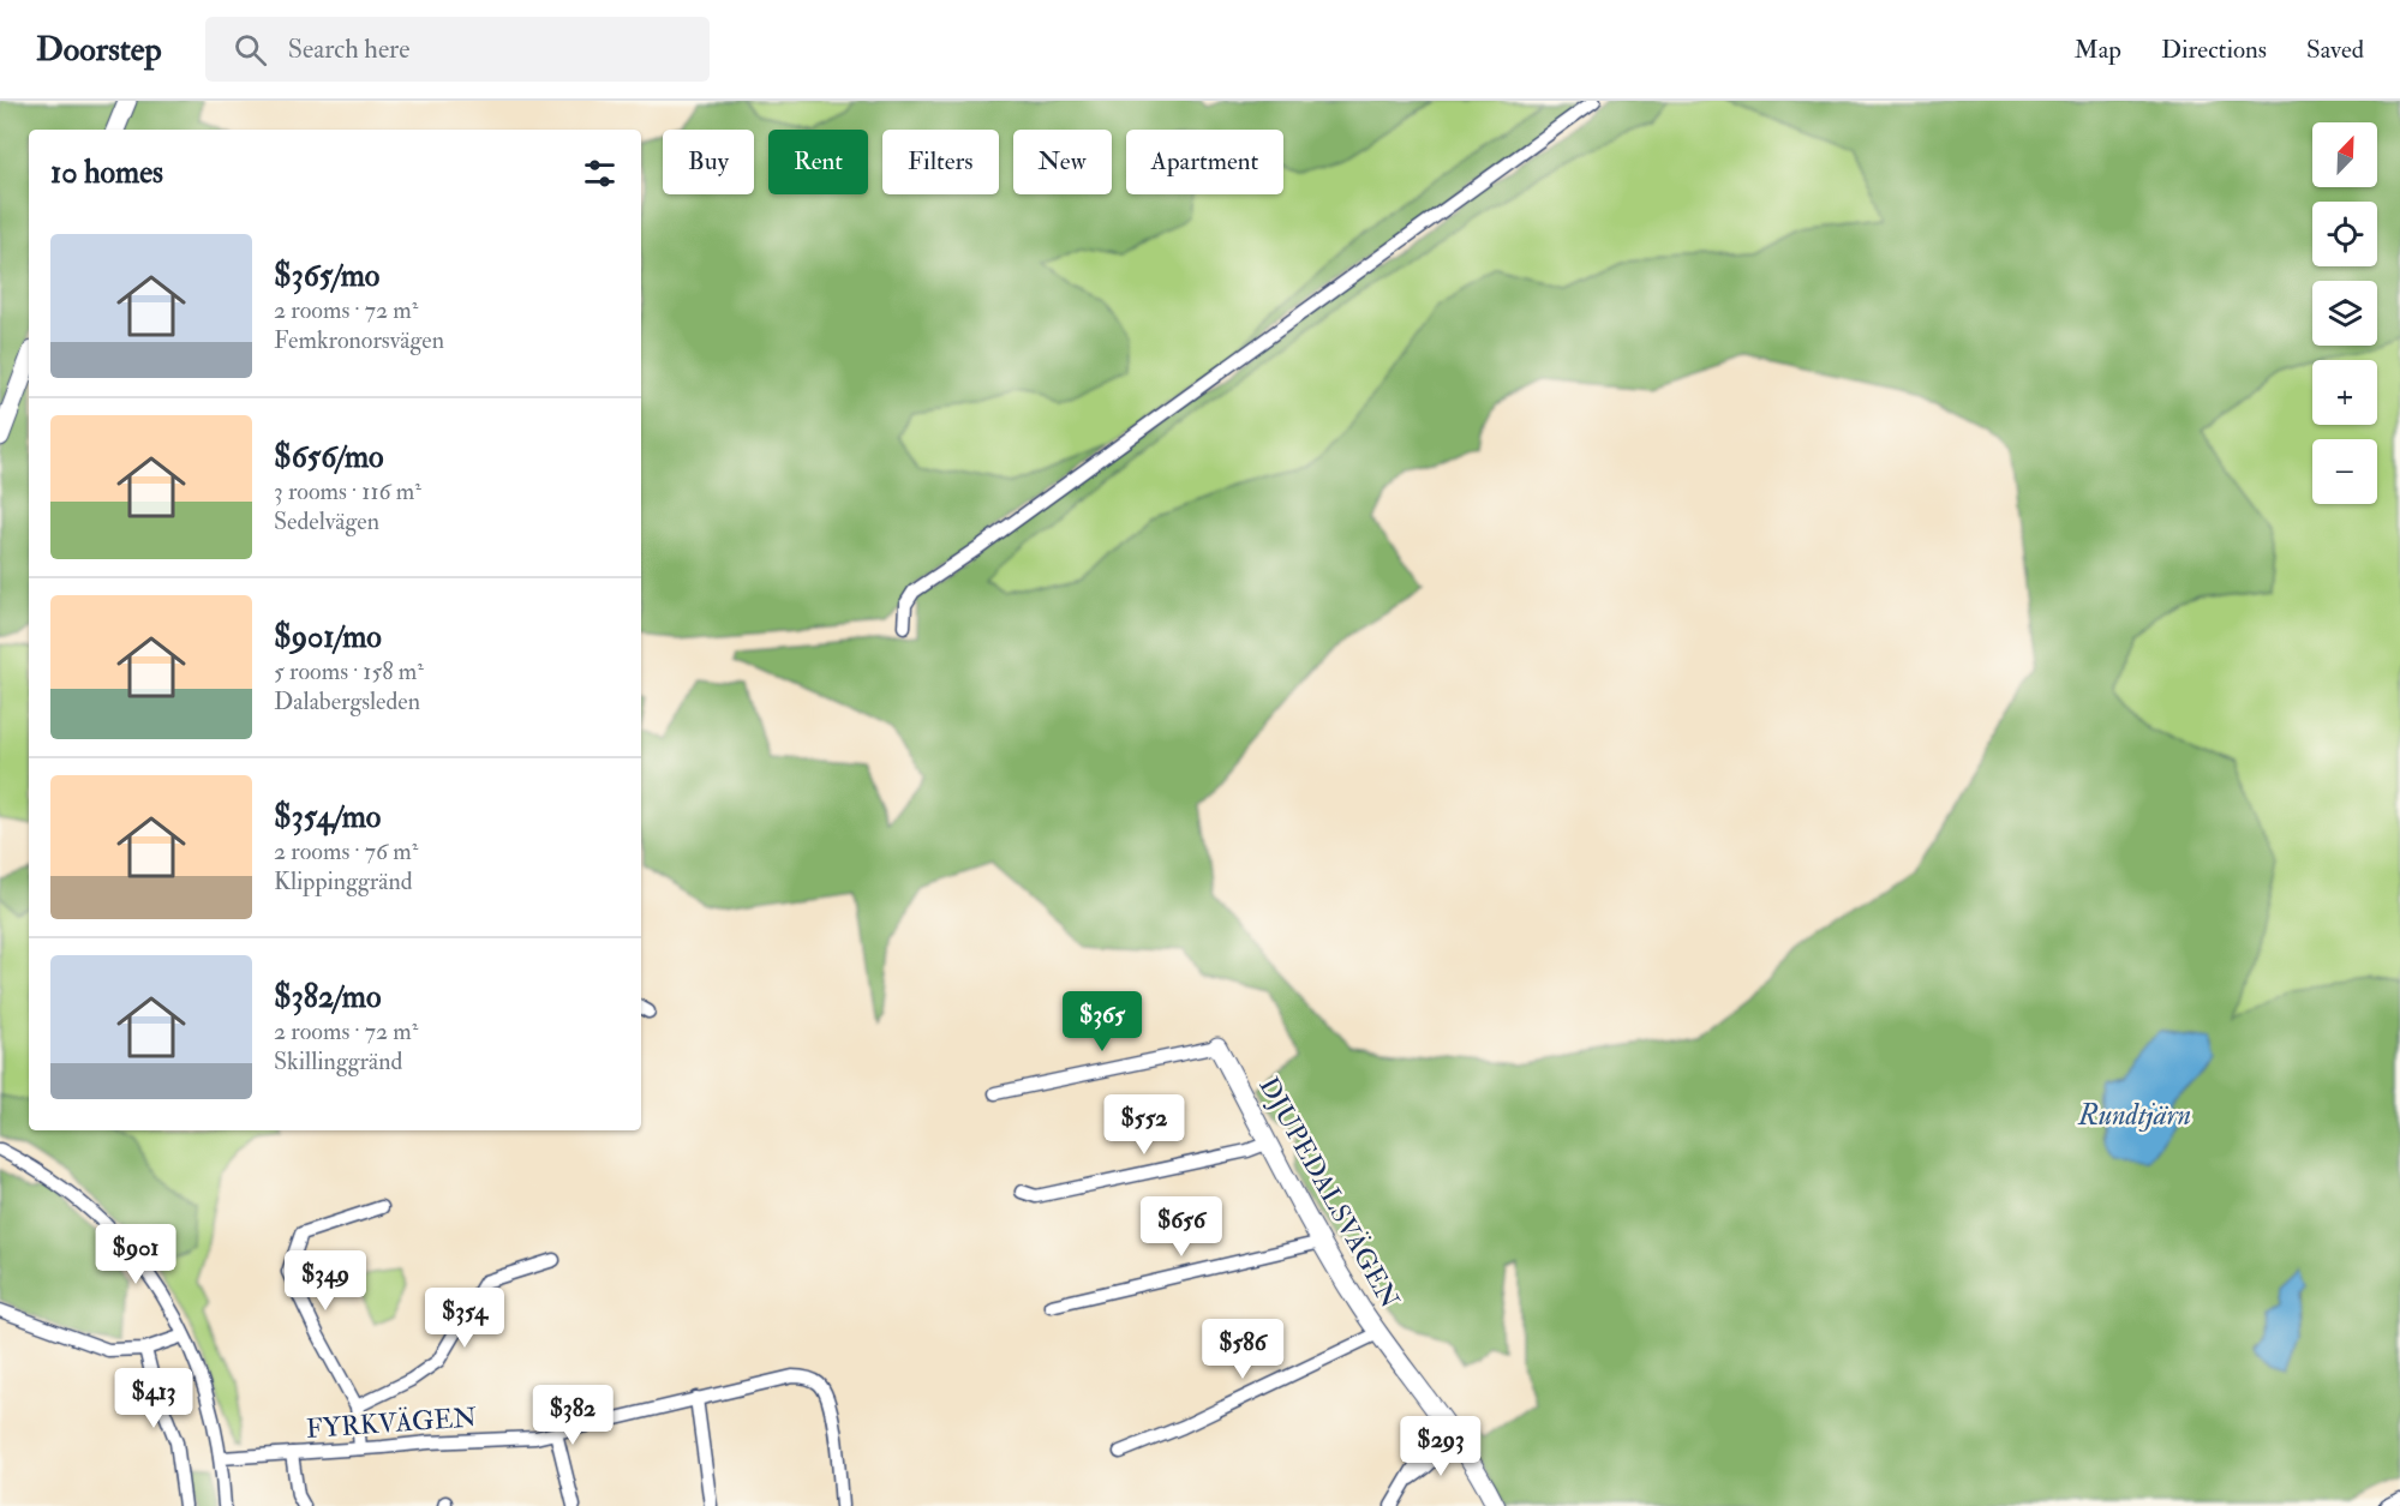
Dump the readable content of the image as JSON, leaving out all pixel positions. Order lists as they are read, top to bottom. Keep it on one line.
{"streets":{"street":["DJUPEDALSVÄGEN","FYRKVÄGEN"]},"water":["Rundtjärn"],"north":"top right","page":{"header":"Doorstep","search":"Search here","nav":["Map","Directions","Saved"],"map_buttons":["+","−"],"chip":["Buy","Rent","Filters","New","Apartment"],"heading":"10 homes","list":[{"name":"$365/mo","note":"2 rooms · 72 m² · Femkronorsvägen"},{"name":"$656/mo","note":"3 rooms · 116 m² · Sedelvägen"},{"name":"$901/mo","note":"5 rooms · 158 m² · Dalabergsleden"},{"name":"$354/mo","note":"2 rooms · 76 m² · Klippinggränd"},{"name":"$382/mo","note":"2 rooms · 72 m² · Skillinggränd"}],"price":["$365","$552","$656","$901","$349","$354","$586","$413","$382","$293"]}}
